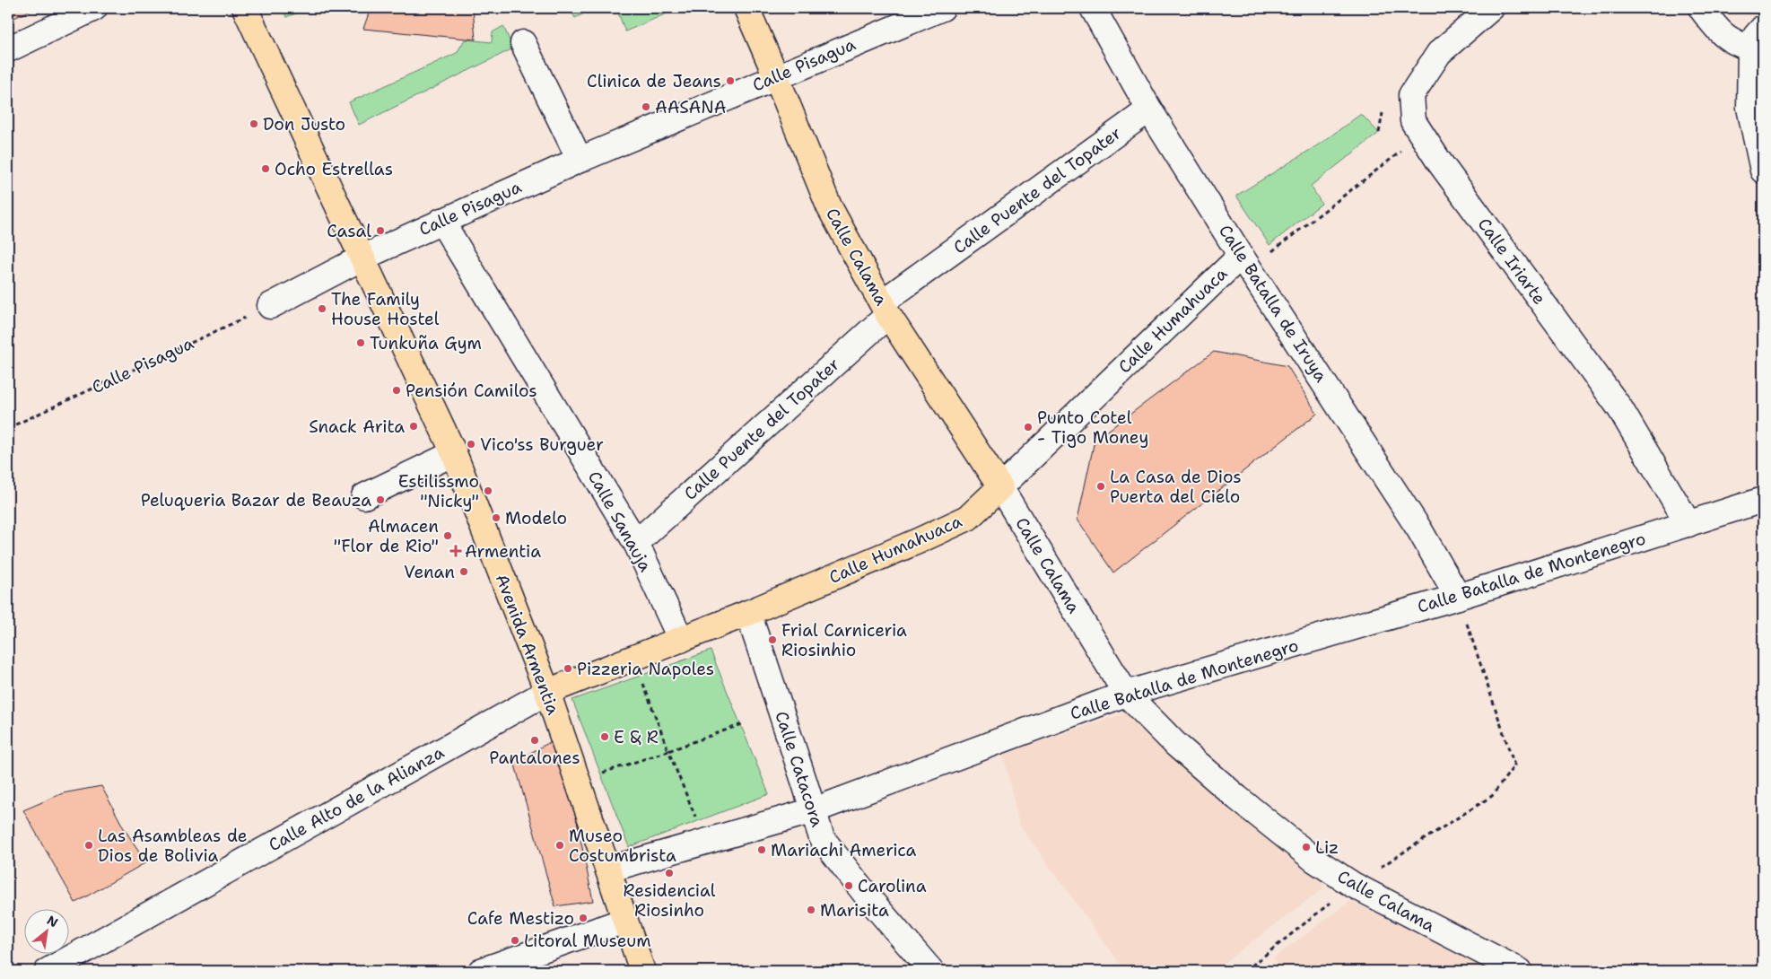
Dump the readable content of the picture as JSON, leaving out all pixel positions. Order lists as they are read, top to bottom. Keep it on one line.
{"streets":{"main road":["Calle Calama","Calle Humahuaca","Avenida Armentia"],"street":["Calle Pisagua","Calle Puente del Topater","Calle Iriarte","Calle Batalla de Iruya","Calle Sanauja","Calle Batalla de Montenegro","Calle Catacora","Calle Alto de la Alianza"]},"crossings":[["Calle Pisagua","Calle Calama"],["Calle Pisagua","Calle Sanauja"],["Calle Pisagua","Avenida Armentia"],["Calle Puente del Topater","Calle Calama"],["Calle Puente del Topater","Calle Batalla de Iruya"],["Calle Puente del Topater","Calle Sanauja"],["Calle Calama","Calle Humahuaca"],["Calle Calama","Calle Batalla de Montenegro"],["Calle Iriarte","Calle Batalla de Montenegro"],["Calle Batalla de Iruya","Calle Humahuaca"],["Calle Batalla de Iruya","Calle Batalla de Montenegro"],["Calle Humahuaca","Calle Sanauja"],["Calle Humahuaca","Avenida Armentia"],["Calle Humahuaca","Calle Catacora"],["Calle Humahuaca","Calle Alto de la Alianza"],["Calle Batalla de Montenegro","Avenida Armentia"],["Calle Batalla de Montenegro","Calle Catacora"],["Avenida Armentia","Calle Alto de la Alianza"]],"places":{"other":["Clinica de Jeans","AASANA","Don Justo","Ocho Estrellas","Casal","The Family House Hostel","Tunkuña Gym","Pensión Camilos","Snack Arita","Punto Cotel - Tigo Money","Vico'ss Burguer","La Casa de Dios Puerta del Cielo","Estilissmo \"Nicky\"","Peluqueria Bazar de Beauza","Modelo","Almacen \"Flor de Rio\"","Venan","Frial Carniceria Riosinhio","Pizzeria Napoles","E & R","Pantalones","Las Asambleas de Dios de Bolivia","Museo Costumbrista","Liz","Mariachi America","Residencial Riosinho","Carolina","Marisita","Cafe Mestizo","Litoral Museum"],"health":["Armentia"]},"north":"top right"}
